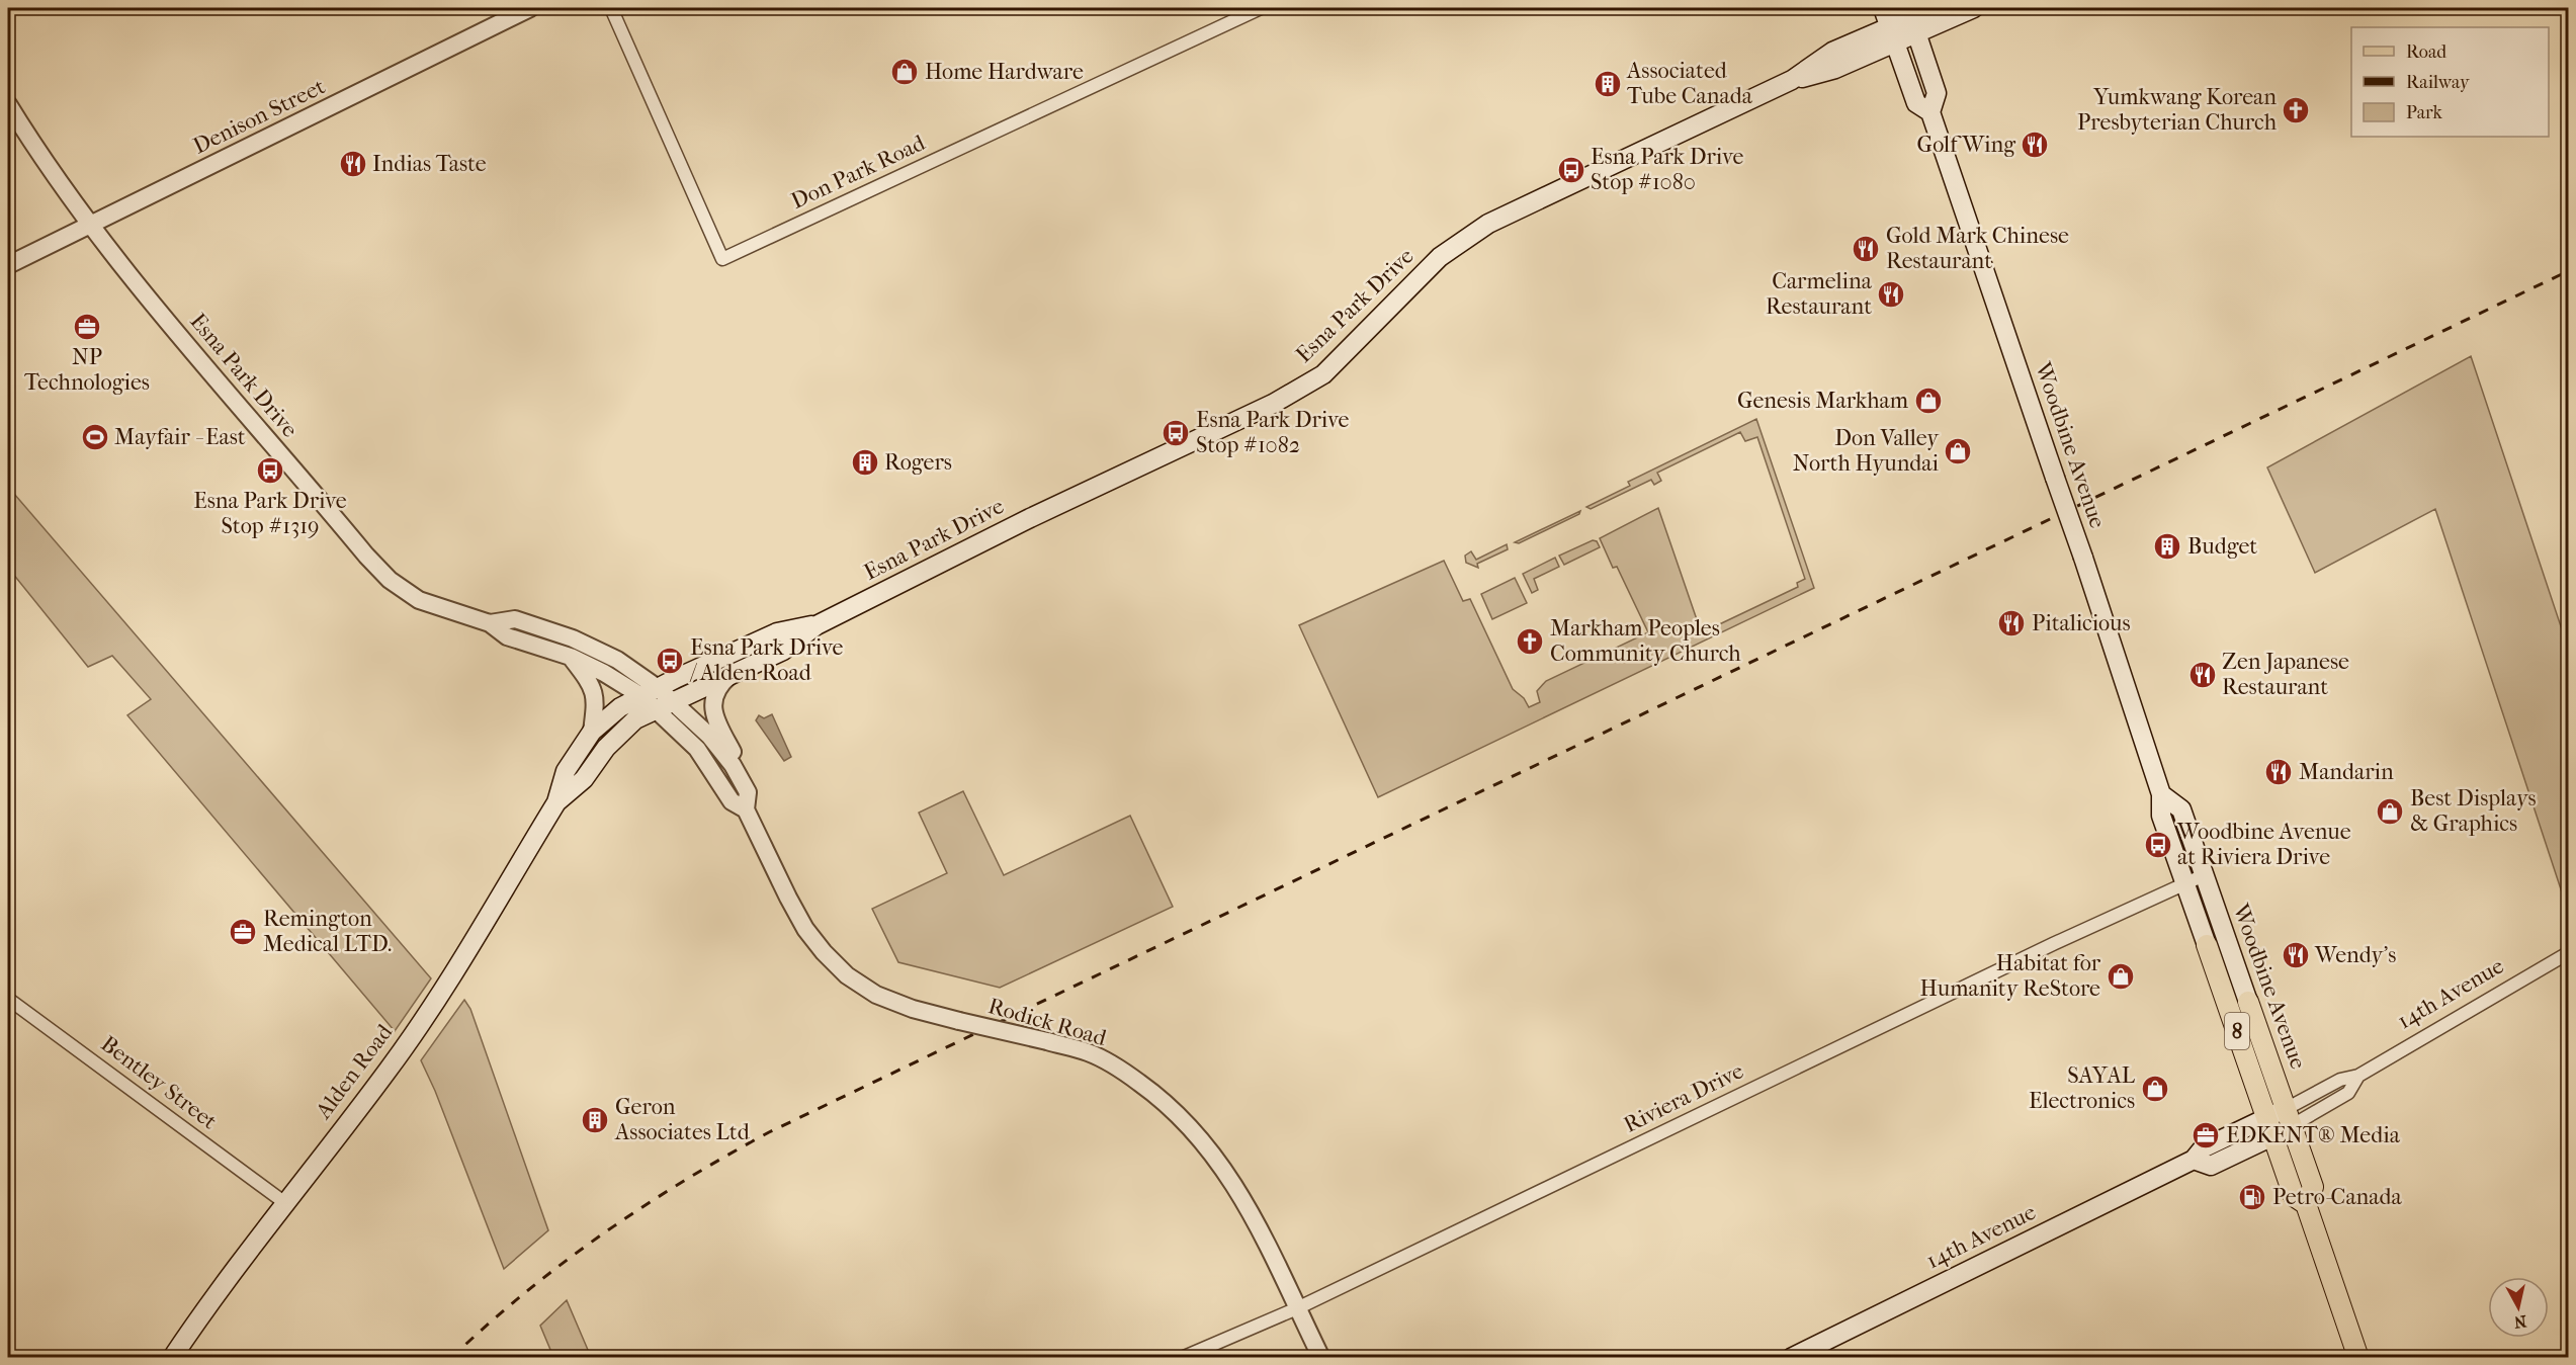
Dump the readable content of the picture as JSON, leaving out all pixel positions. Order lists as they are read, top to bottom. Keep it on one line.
{"streets":{"main road":["Esna Park Drive","Woodbine Avenue","14th Avenue","8","Alden Road"],"street":["Denison Street","Don Park Road","Rodick Road","Bentley Street","Riviera Drive"]},"crossings":[["Denison Street","Esna Park Drive"],["Esna Park Drive","Woodbine Avenue"],["Esna Park Drive","Rodick Road"],["Esna Park Drive","Alden Road"],["Woodbine Avenue","14th Avenue"],["Woodbine Avenue","Riviera Drive"],["Rodick Road","Alden Road"],["Rodick Road","Riviera Drive"],["Alden Road","Bentley Street"]],"places":{"shop":["Home Hardware","Genesis Markham","Don Valley North Hyundai","Best Displays & Graphics","Habitat for Humanity ReStore","SAYAL Electronics"],"building":["Associated Tube Canada","Rogers","Budget","Geron Associates Ltd"],"church":["Yumkwang Korean Presbyterian Church","Markham Peoples Community Church"],"restaurant":["GolfWing","Indias Taste","Gold Mark Chinese Restaurant","Carmelina Restaurant","Pitalicious","Zen Japanese Restaurant","Mandarin","Wendy's"],"bus stop":["Esna Park Drive Stop #1080","Esna Park Drive Stop #1082","Esna Park Drive Stop #1319","Esna Park Drive / Alden Road","Woodbine Avenue at Riviera Drive"],"office":["NP Technologies","Remington Medical LTD.","EDKENT® Media"],"sports":["Mayfair - East"],"fuel station":["Petro-Canada"]},"legend":["Road","Railway","Park"],"north":"bottom"}
